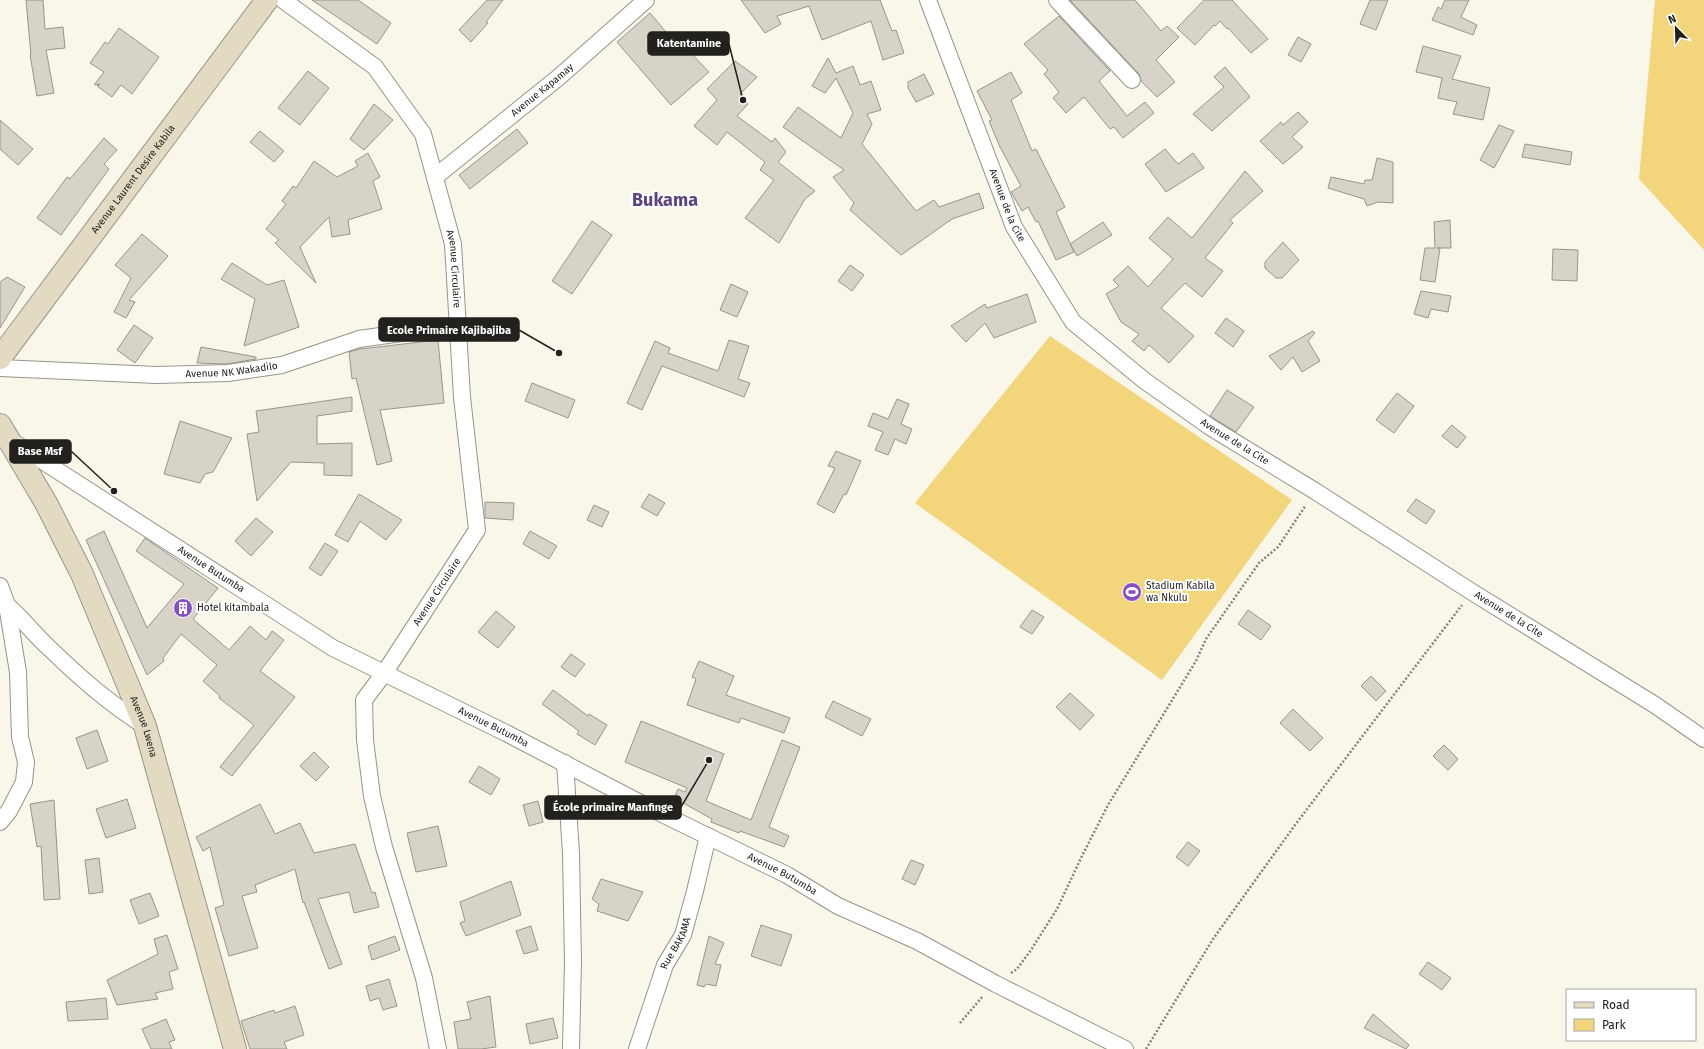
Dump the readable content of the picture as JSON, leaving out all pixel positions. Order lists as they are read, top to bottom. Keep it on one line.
{"streets":{"main road":["Avenue Laurent Desire Kabila","Avenue Lwena"],"street":["Avenue Kapamay","Avenue de la Cite","Avenue Circulaire","Avenue NK Wakadilo","Avenue Butumba","Rue BAKAMA"]},"crossings":[["Avenue Kapamay","Avenue Circulaire"],["Avenue Circulaire","Avenue NK Wakadilo"],["Avenue Circulaire","Avenue Butumba"],["Avenue Butumba","Avenue Lwena"],["Avenue Butumba","Rue BAKAMA"]],"districts":["Bukama"],"places":{"other":["Katentamine","Ecole Primaire Kajibajiba","Base Msf","École primaire Manfinge"],"sports":["Stadium Kabila wa Nkulu"],"building":["Hotel kitambala"]},"legend":["Road","Park"],"north":"top left"}
